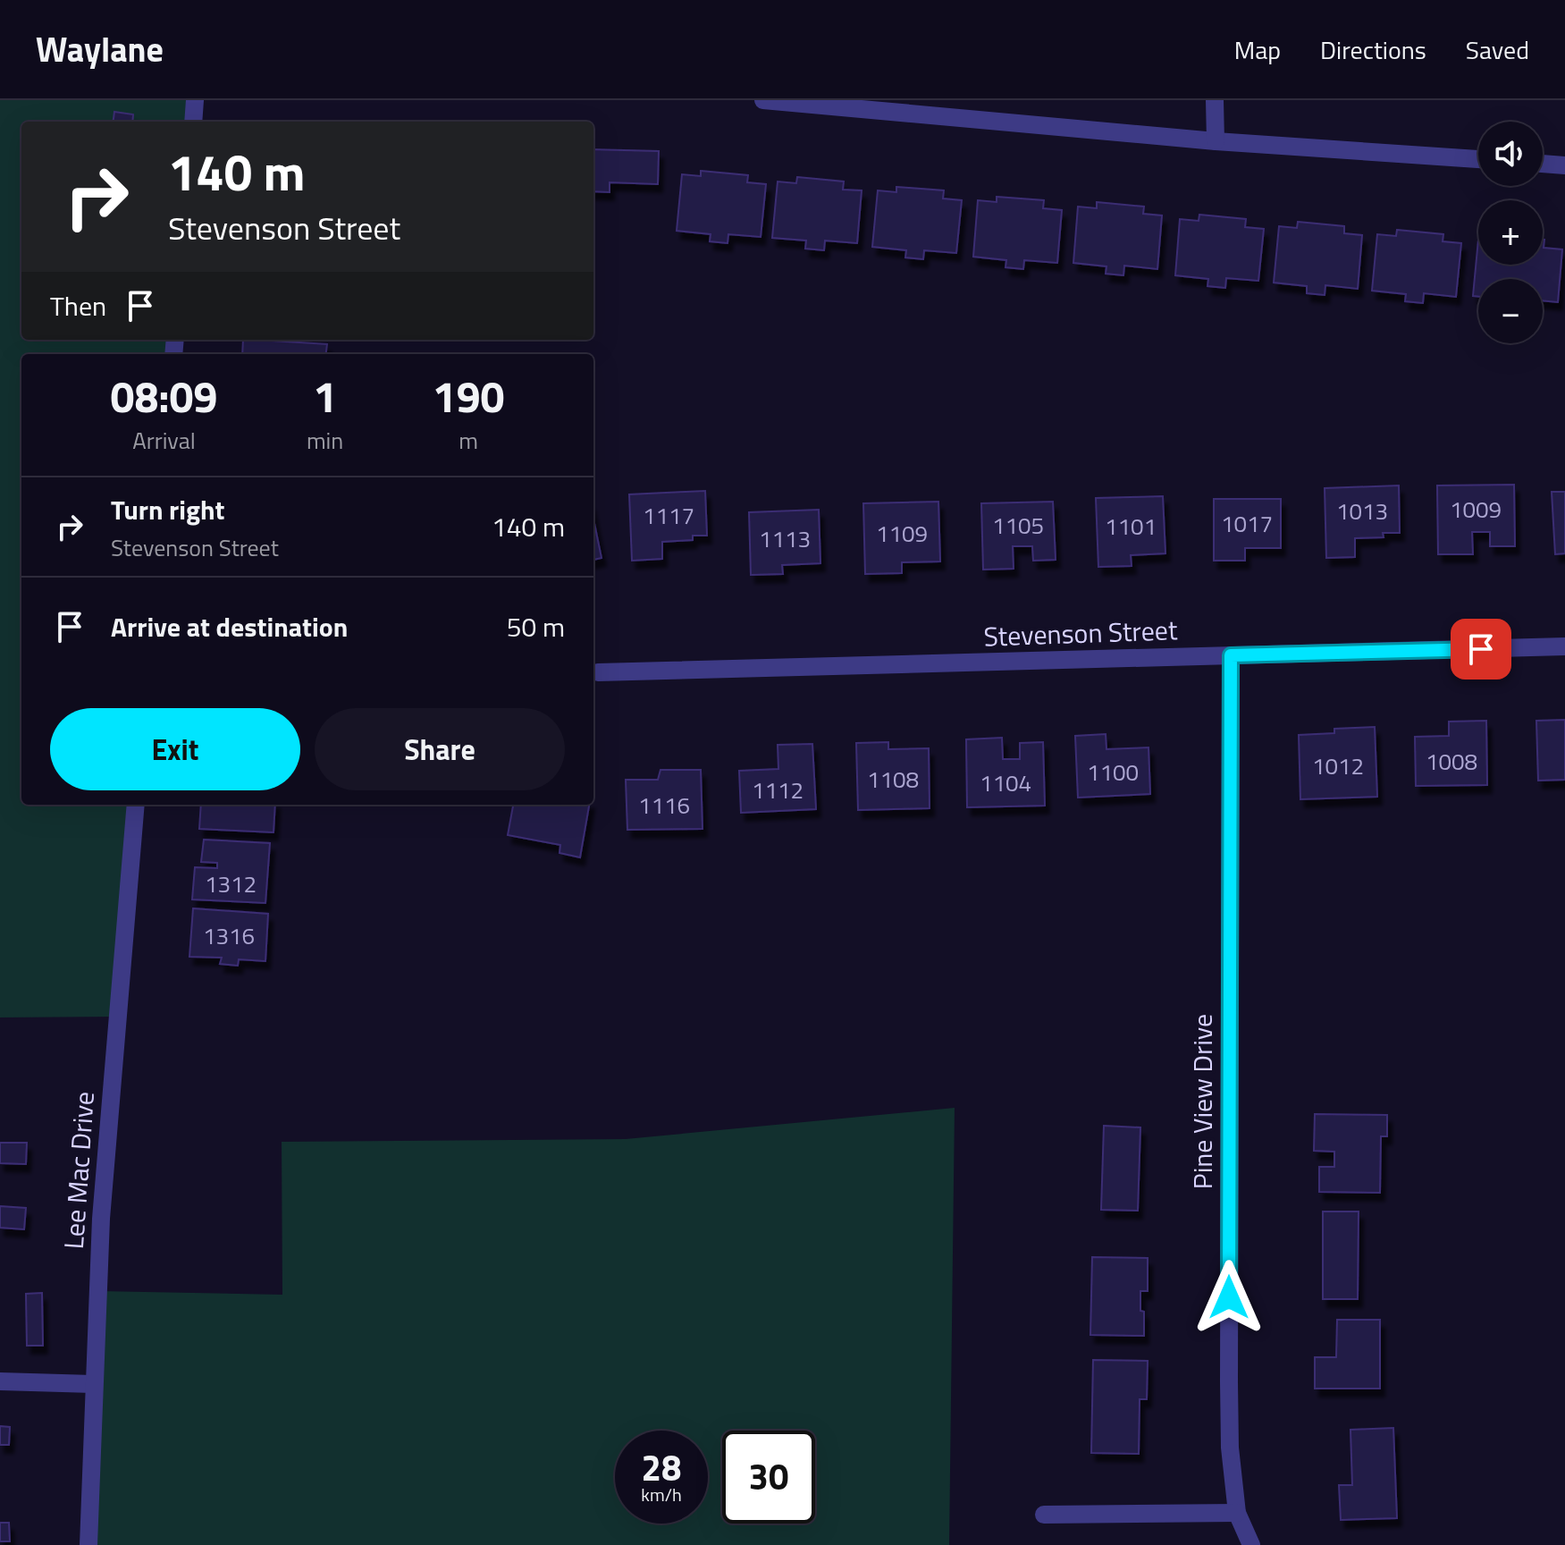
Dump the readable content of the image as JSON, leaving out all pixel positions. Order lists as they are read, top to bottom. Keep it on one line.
{"streets":{"street":["Stevenson Street","Pine View Drive","Lee Mac Drive"]},"crossings":[["Stevenson Street","Pine View Drive"]],"house_numbers":["1009","1013","1117","1017","1105","1101","1109","1113","1008","1012","1100","1108","1104","1112","1116","1312","1316"],"page":{"header":"Waylane","nav":["Map","Directions","Saved"],"map_buttons":["+","−"],"turn":["140 m","Stevenson Street"],"then":"Then","eta":["08:09","Arrival","1","min","190","m"],"list":[{"name":"Turn right","note":"Stevenson Street","value":"140 m"},{"name":"Arrive at destination","value":"50 m"}],"buttons":["Exit","Share"],"speed":"28 km/h","limit":"30"}}
